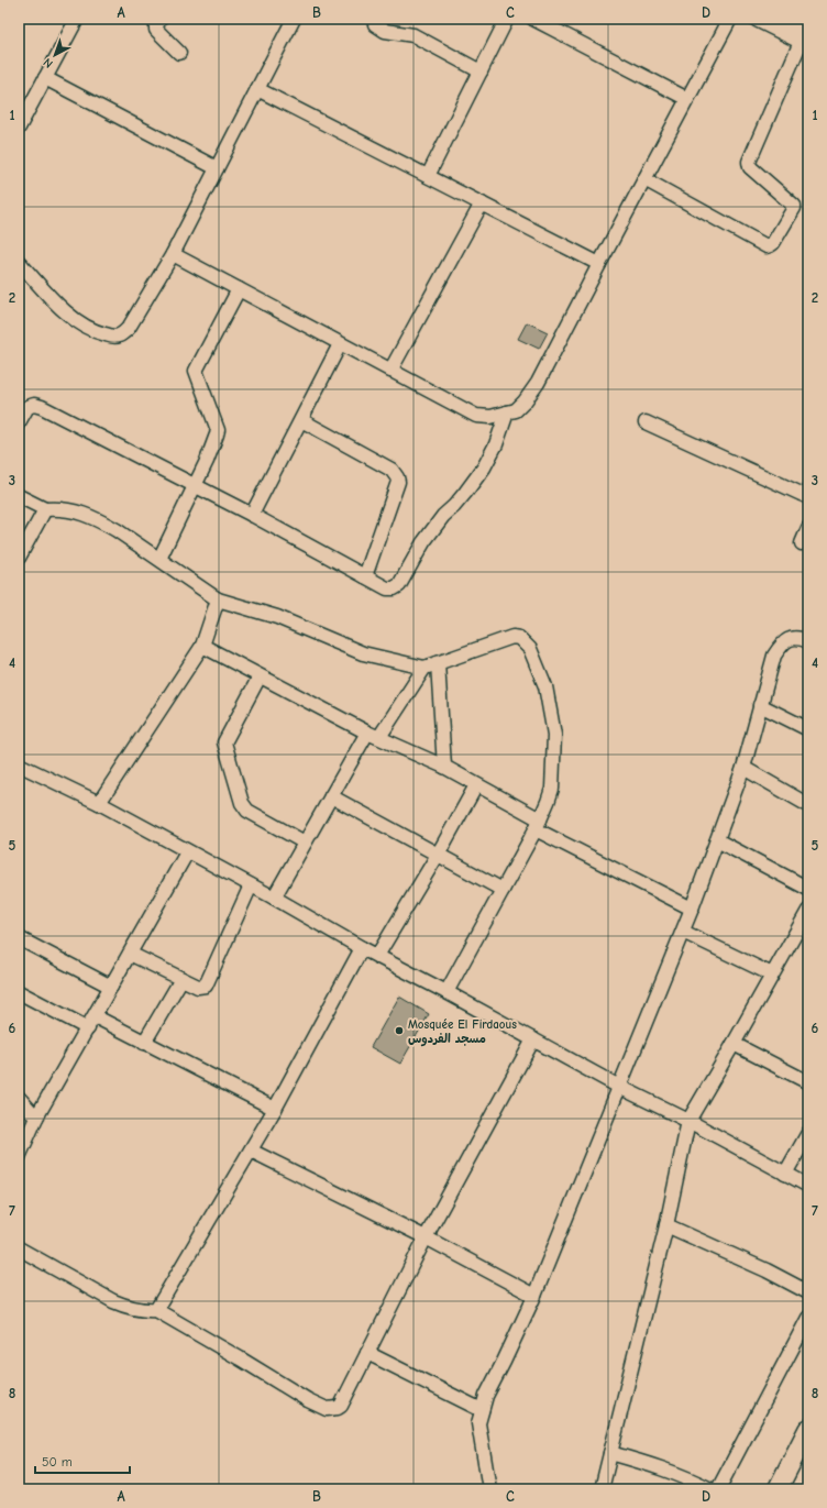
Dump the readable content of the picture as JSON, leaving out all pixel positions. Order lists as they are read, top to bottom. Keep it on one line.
{"places":["Mosquée El Firdaous مسجد الفردوس"],"scale_bar":"50 m","north":"bottom left","grid":{"columns":["A","B","C","D"],"rows":["1","2","3","4","5","6","7","8"]}}
